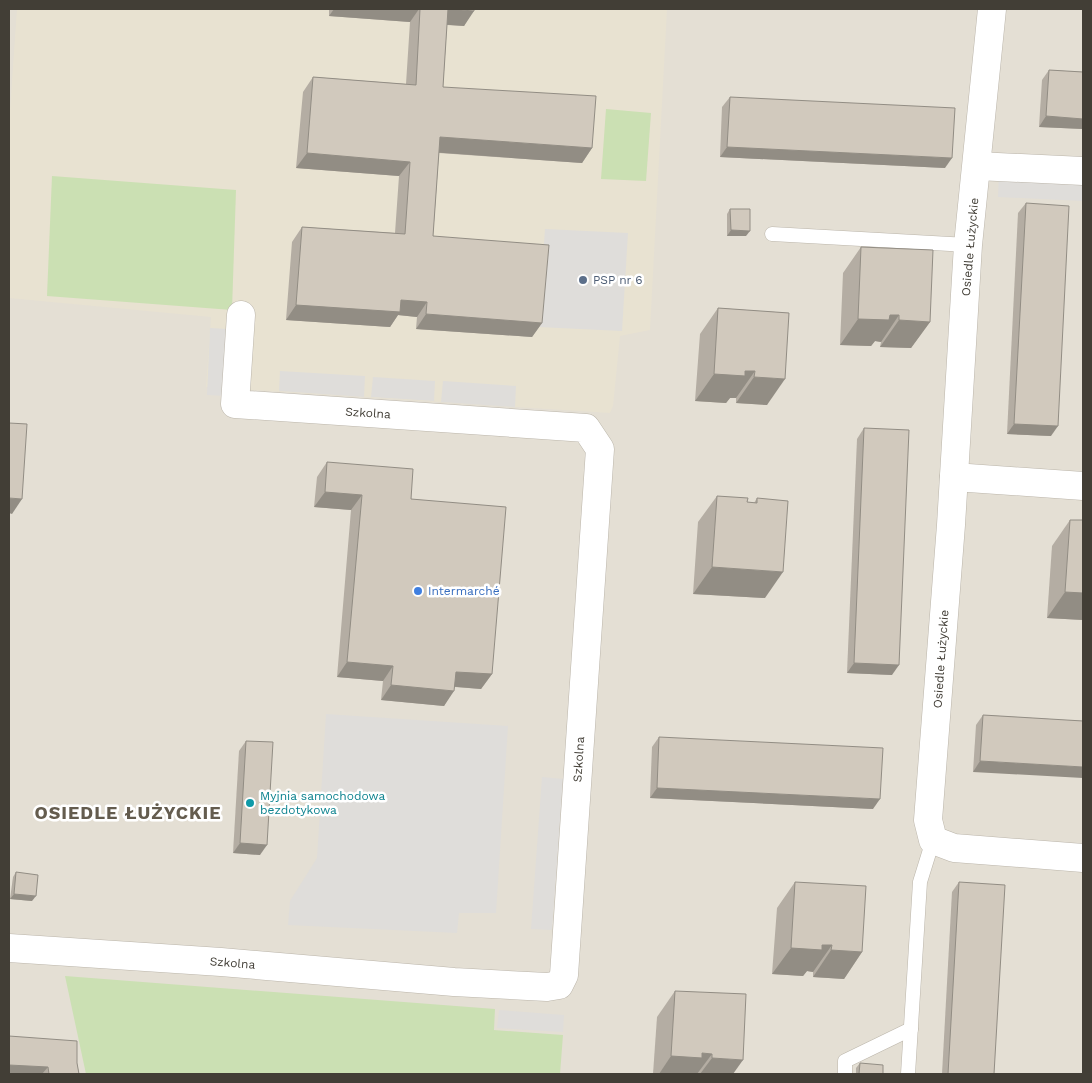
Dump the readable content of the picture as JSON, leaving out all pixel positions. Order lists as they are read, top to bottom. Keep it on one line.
{"streets":{"street":["Osiedle Łużyckie","Szkolna"]},"districts":["OSIEDLE ŁUŻYCKIE"],"places":["PSP nr 6","Intermarché","Myjnia samochodowa bezdotykowa"]}
